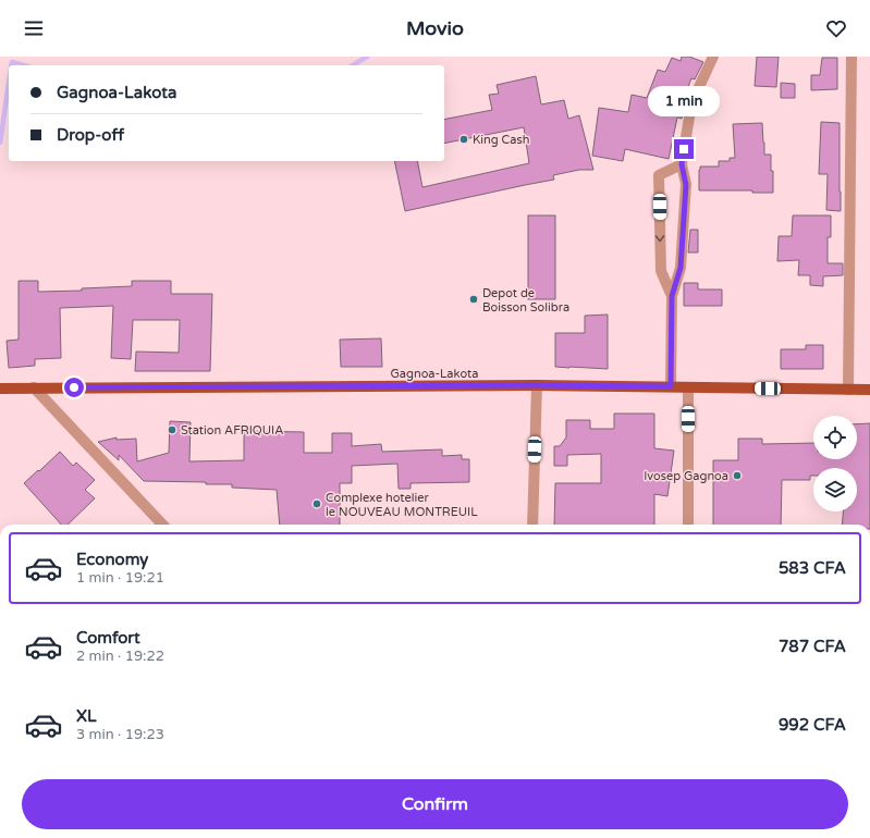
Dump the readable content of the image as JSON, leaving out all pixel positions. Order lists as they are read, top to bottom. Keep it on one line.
{"streets":{"main road":["Gagnoa-Lakota"]},"places":["King Cash","Depot de Boisson Solibra","Station AFRIQUIA","Ivosep Gagnoa","Complexe hotelier le NOUVEAU MONTREUIL"],"page":{"header":"Movio","banner":["Gagnoa-Lakota","Drop-off"],"bubble":"1 min","list":[{"name":"Economy","note":"1 min · 19:21","value":"583 CFA"},{"name":"Comfort","note":"2 min · 19:22","value":"787 CFA"},{"name":"XL","note":"3 min · 19:23","value":"992 CFA"}],"buttons":"Confirm"}}
